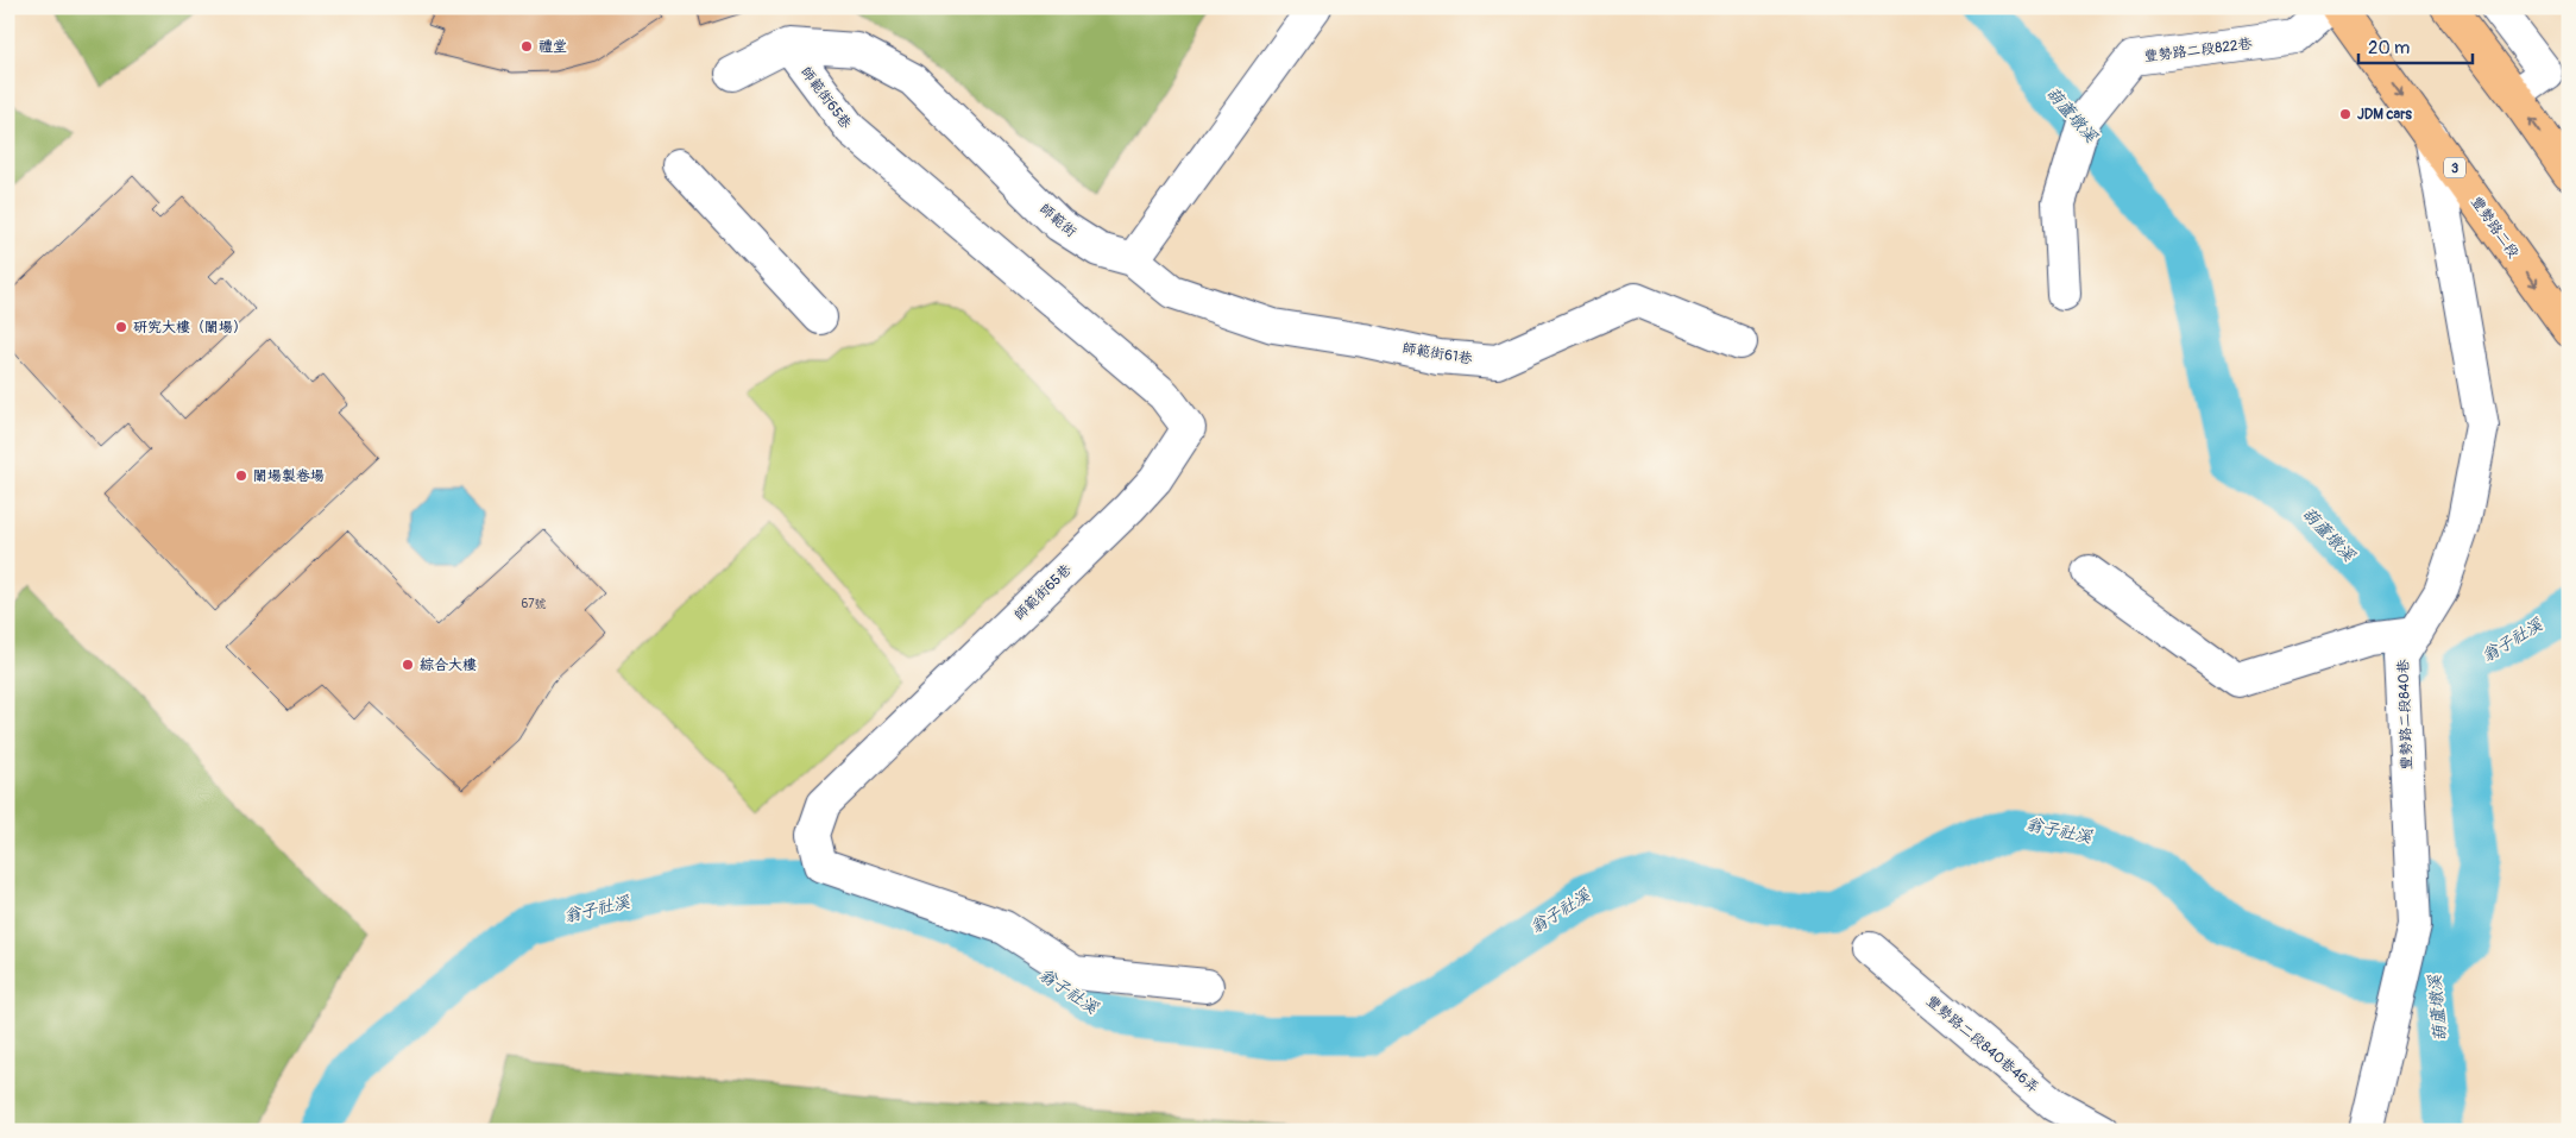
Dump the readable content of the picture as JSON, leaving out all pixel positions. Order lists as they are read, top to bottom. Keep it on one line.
{"streets":{"main road":["3","豐勢路二段"],"street":["豐勢路二段822巷","師範街65巷","師範街","師範街61巷","豐勢路二段840巷","豐勢路二段840巷46弄"]},"crossings":[["師範街65巷","師範街"],["師範街","師範街61巷"]],"water":["葫蘆墩溪","翁子社溪"],"places":["禮堂","JDM cars","研究大樓（闈場）","闈場製卷場","綜合大樓"],"house_numbers":["67號"],"scale_bar":"20 m"}
